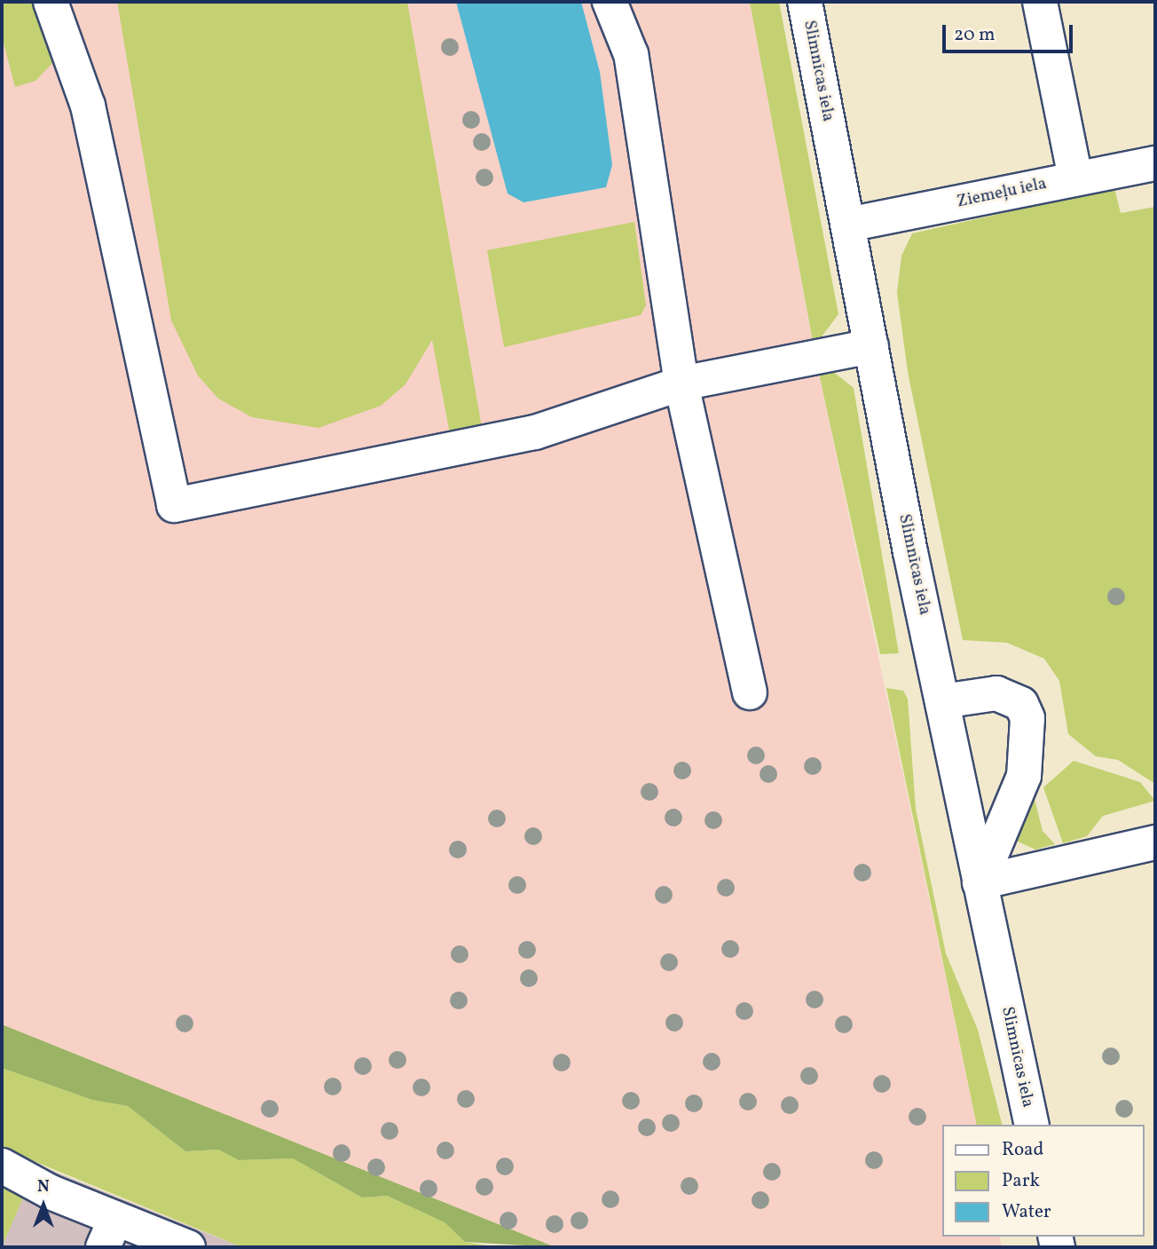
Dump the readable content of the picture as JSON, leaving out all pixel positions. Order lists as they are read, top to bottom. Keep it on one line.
{"streets":{"street":["Slimnīcas iela","Ziemeļu iela"]},"crossings":[["Slimnīcas iela","Ziemeļu iela"]],"legend":["Road","Park","Water"],"scale_bar":"20 m","north":"top"}
